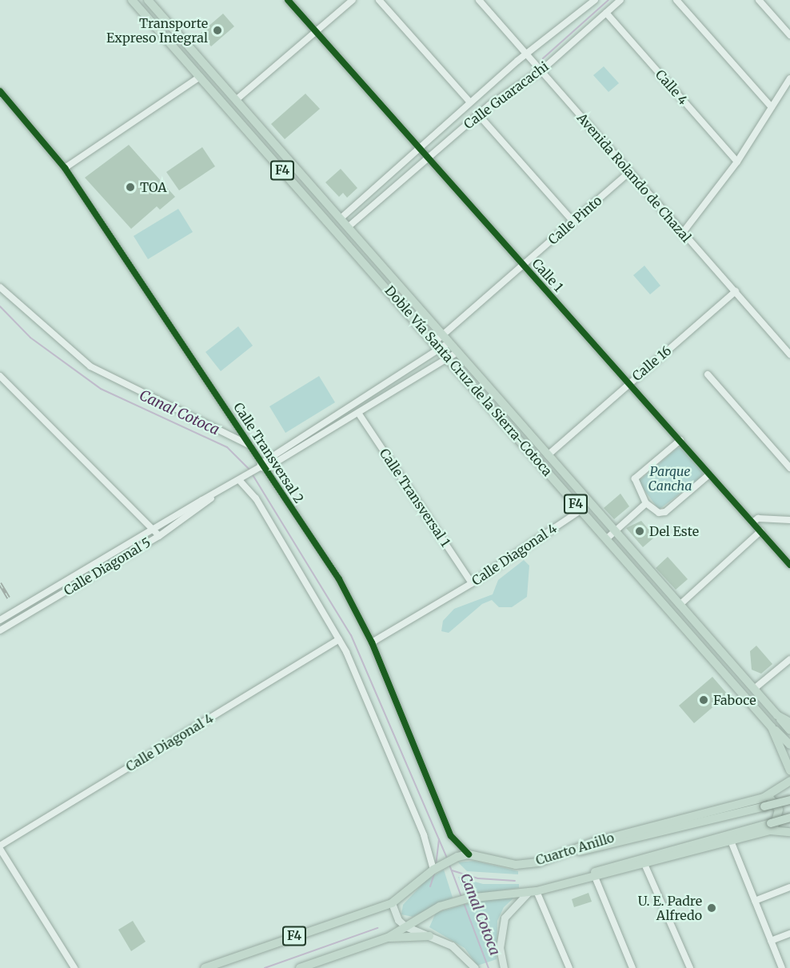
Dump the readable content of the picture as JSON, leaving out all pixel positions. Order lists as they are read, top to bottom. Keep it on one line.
{"streets":{"highway":["F4","Doble Vía Santa Cruz de la Sierra-Cotoca","Cuarto Anillo"],"street":["Calle 4","Calle Guaracachi","Avenida Rolando de Chazal","Calle Pinto","Calle 1","Calle 16","Calle Transversal 2","Calle Transversal 1","Calle Diagonal 4","Calle Diagonal 5"]},"crossings":[["Calle 4","Calle Guaracachi"],["Calle Guaracachi","Avenida Rolando de Chazal"],["Calle Guaracachi","Calle 1"],["Calle Guaracachi","Doble Vía Santa Cruz de la Sierra-Cotoca"],["Avenida Rolando de Chazal","Calle Pinto"],["Avenida Rolando de Chazal","Calle 16"],["Calle Pinto","Calle 1"],["Calle Pinto","Doble Vía Santa Cruz de la Sierra-Cotoca"],["Calle 1","Calle 16"],["Calle 16","Doble Vía Santa Cruz de la Sierra-Cotoca"],["Doble Vía Santa Cruz de la Sierra-Cotoca","Calle Diagonal 4"],["Doble Vía Santa Cruz de la Sierra-Cotoca","Calle Diagonal 5"],["Calle Transversal 2","Calle Diagonal 4"],["Calle Transversal 2","Calle Diagonal 5"],["Calle Transversal 2","Cuarto Anillo"],["Calle Transversal 1","Calle Diagonal 4"],["Calle Transversal 1","Calle Diagonal 5"]],"water":["Canal Cotoca"],"parks":["Parque Cancha"],"places":["Transporte Expreso Integral","TOA","Del Este","Faboce","U. E. Padre Alfredo"]}
